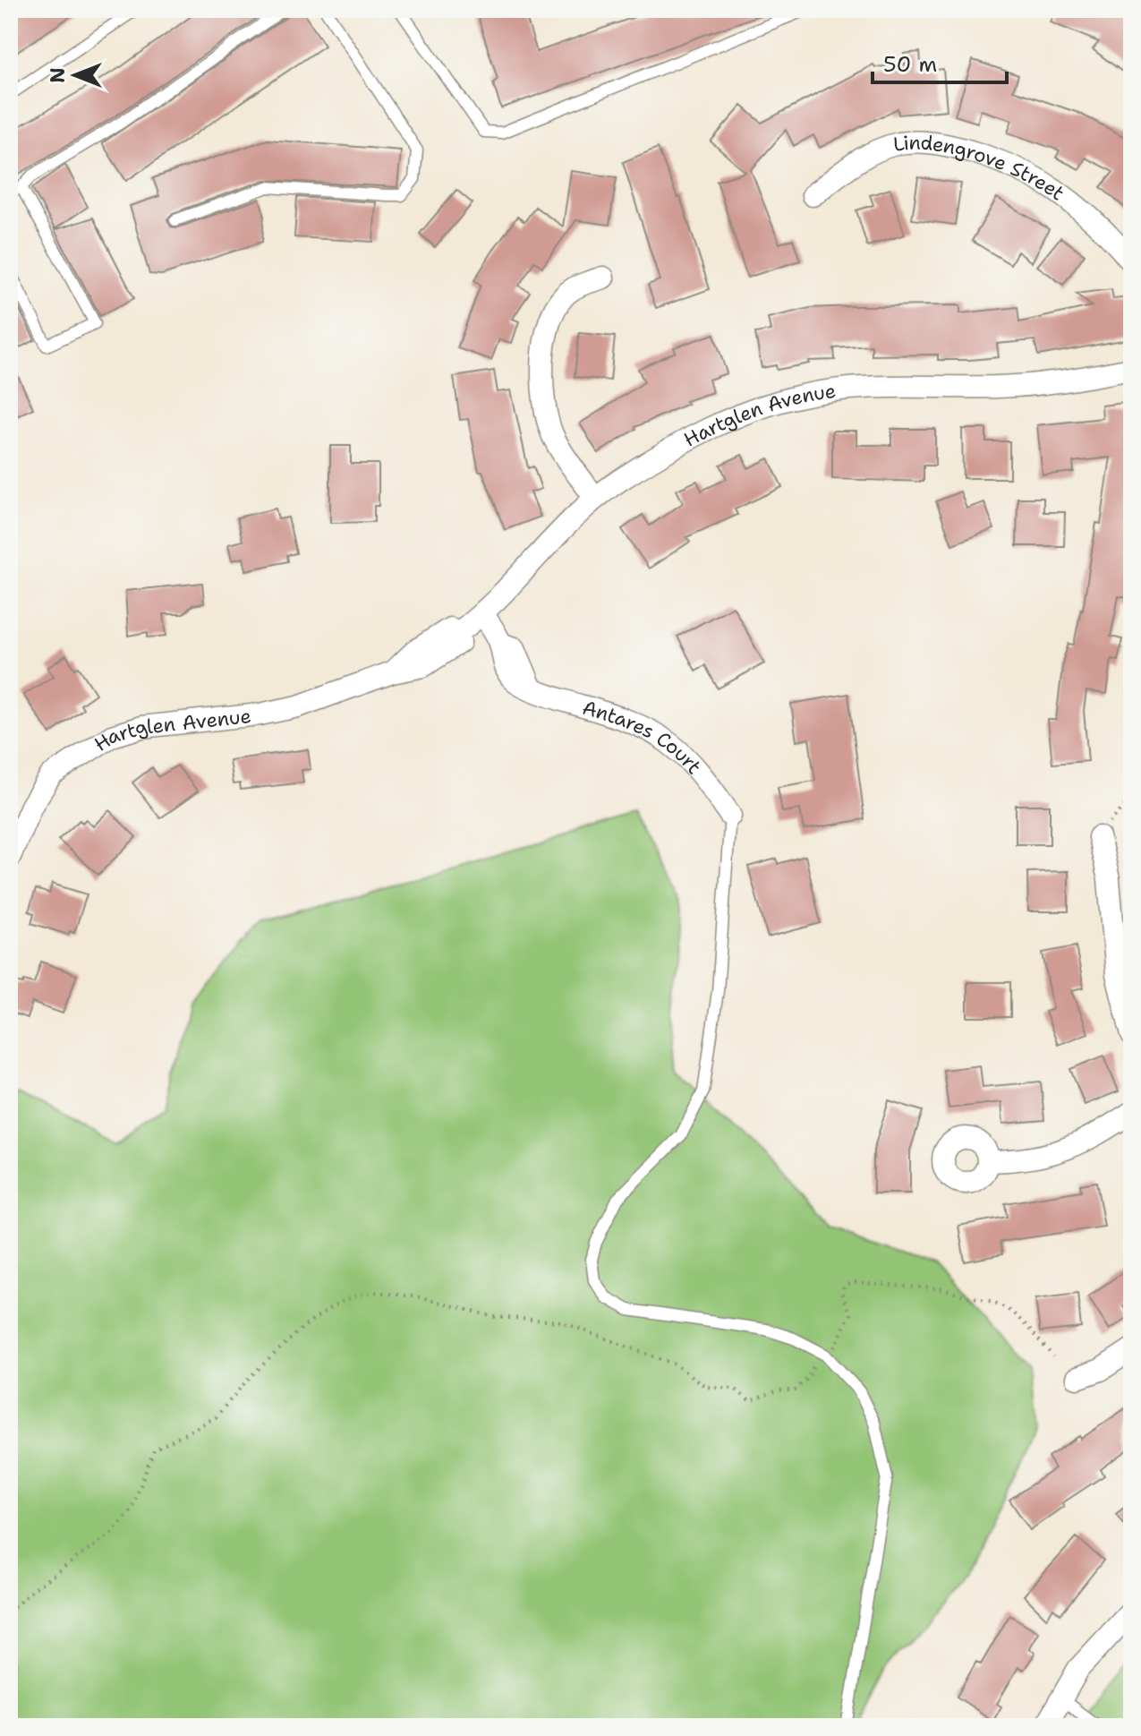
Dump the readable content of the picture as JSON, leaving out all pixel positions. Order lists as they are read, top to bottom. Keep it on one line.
{"streets":{"street":["Lindengrove Street","Hartglen Avenue","Antares Court"]},"crossings":[["Hartglen Avenue","Antares Court"]],"scale_bar":"50 m","north":"left"}
